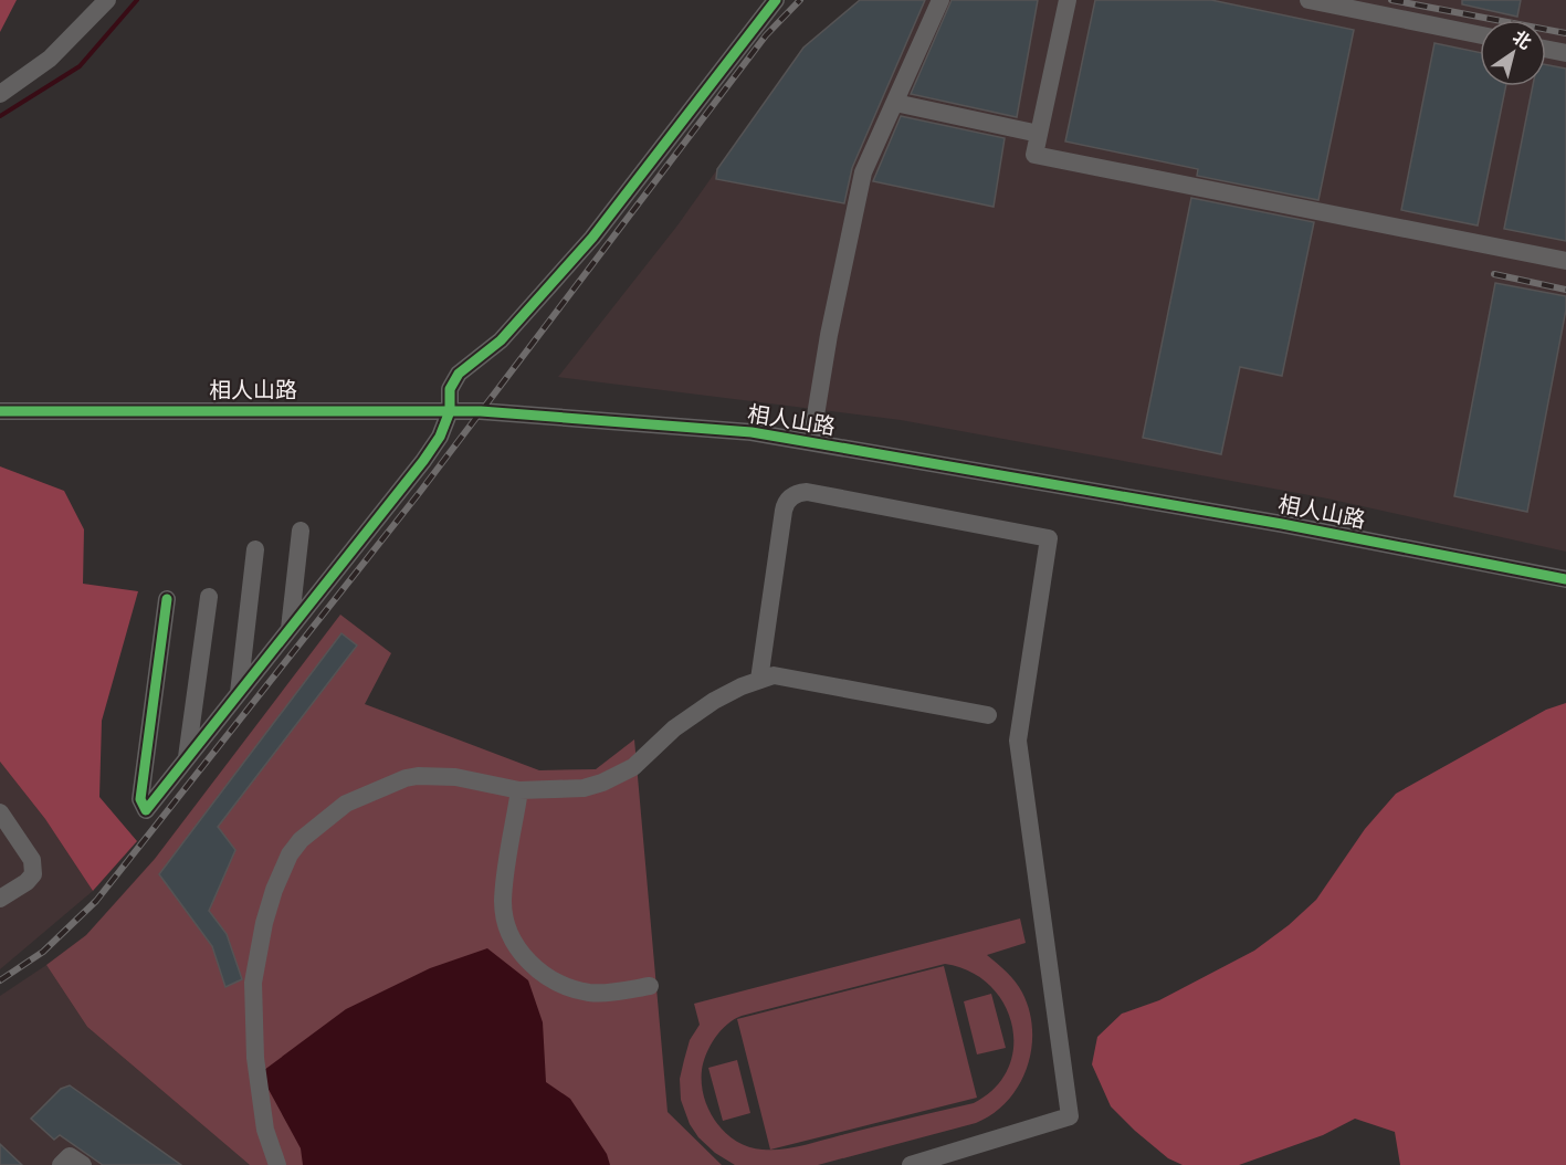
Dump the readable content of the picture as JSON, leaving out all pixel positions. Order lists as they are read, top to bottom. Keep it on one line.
{"streets":{"street":["相人山路"]},"north":"top right"}
